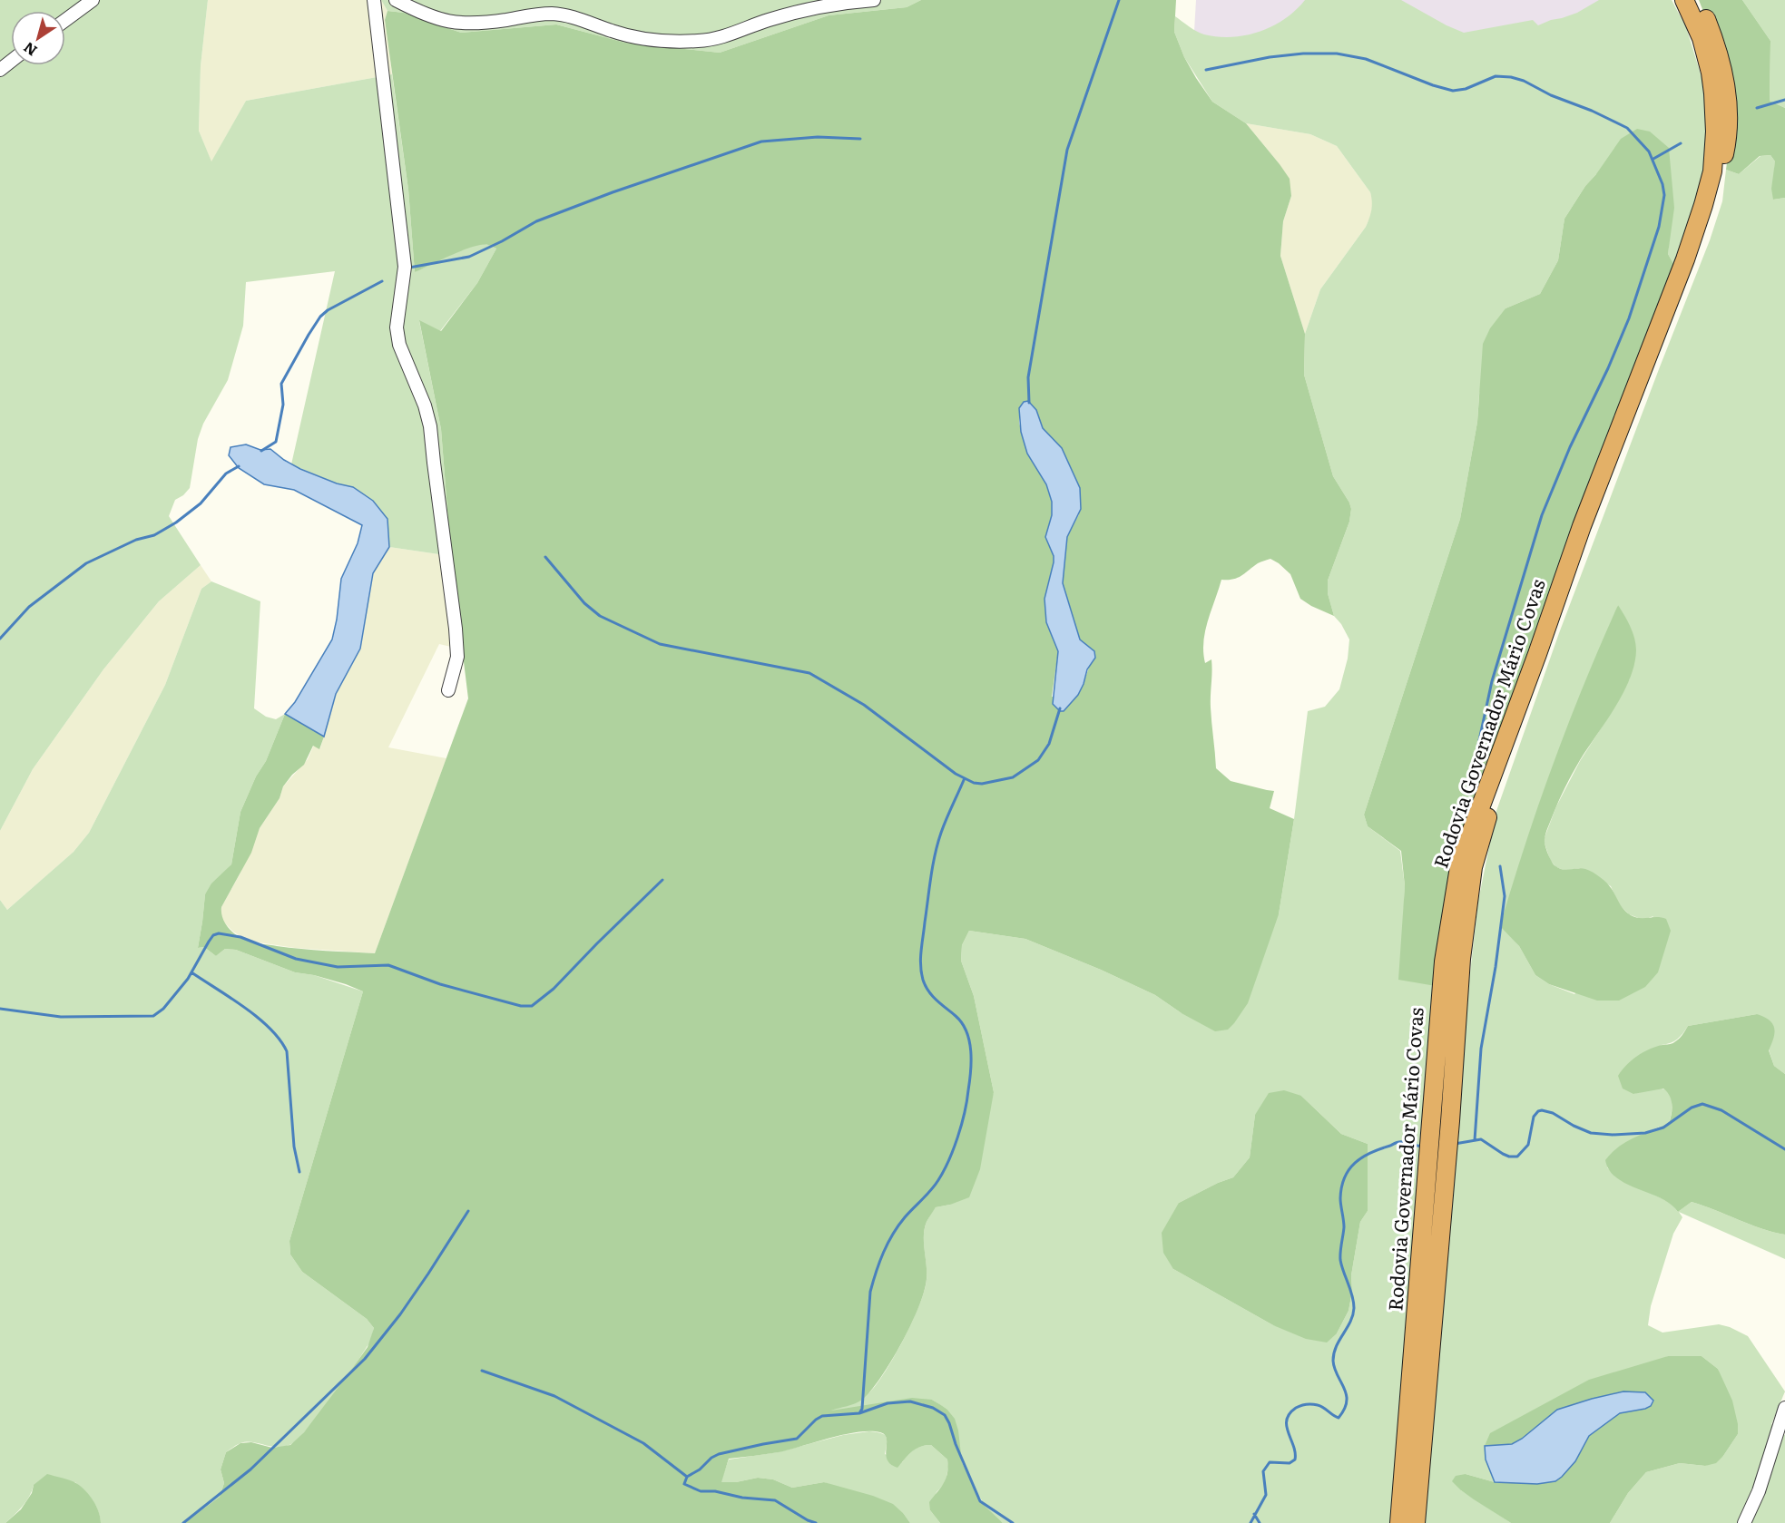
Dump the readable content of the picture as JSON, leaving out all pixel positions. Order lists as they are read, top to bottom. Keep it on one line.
{"streets":{"highway":["Rodovia Governador Mário Covas"]},"north":"bottom left"}
